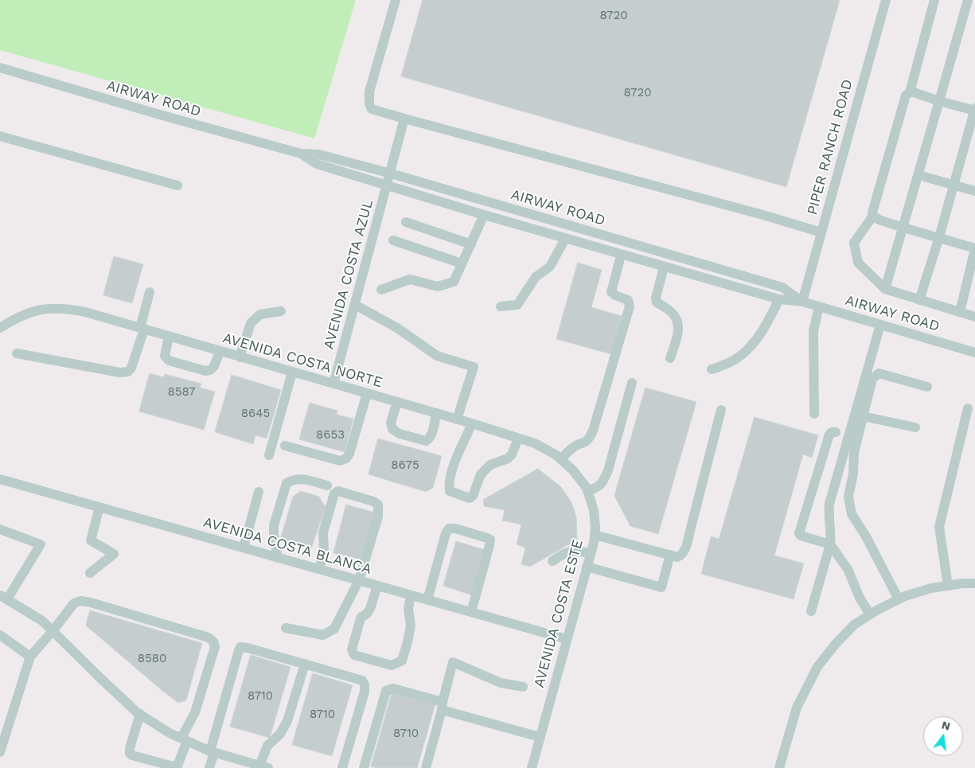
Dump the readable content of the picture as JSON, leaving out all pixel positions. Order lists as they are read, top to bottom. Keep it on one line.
{"streets":{"street":["AIRWAY ROAD","PIPER RANCH ROAD","AVENIDA COSTA AZUL","AVENIDA COSTA NORTE","AVENIDA COSTA BLANCA","AVENIDA COSTA ESTE"]},"crossings":[["AIRWAY ROAD","PIPER RANCH ROAD"],["AIRWAY ROAD","AVENIDA COSTA AZUL"],["AVENIDA COSTA AZUL","AVENIDA COSTA NORTE"],["AVENIDA COSTA NORTE","AVENIDA COSTA ESTE"],["AVENIDA COSTA BLANCA","AVENIDA COSTA ESTE"]],"house_numbers":["8720","8720","8587","8645","8653","8675","8580","8710","8710","8710"],"north":"top"}
